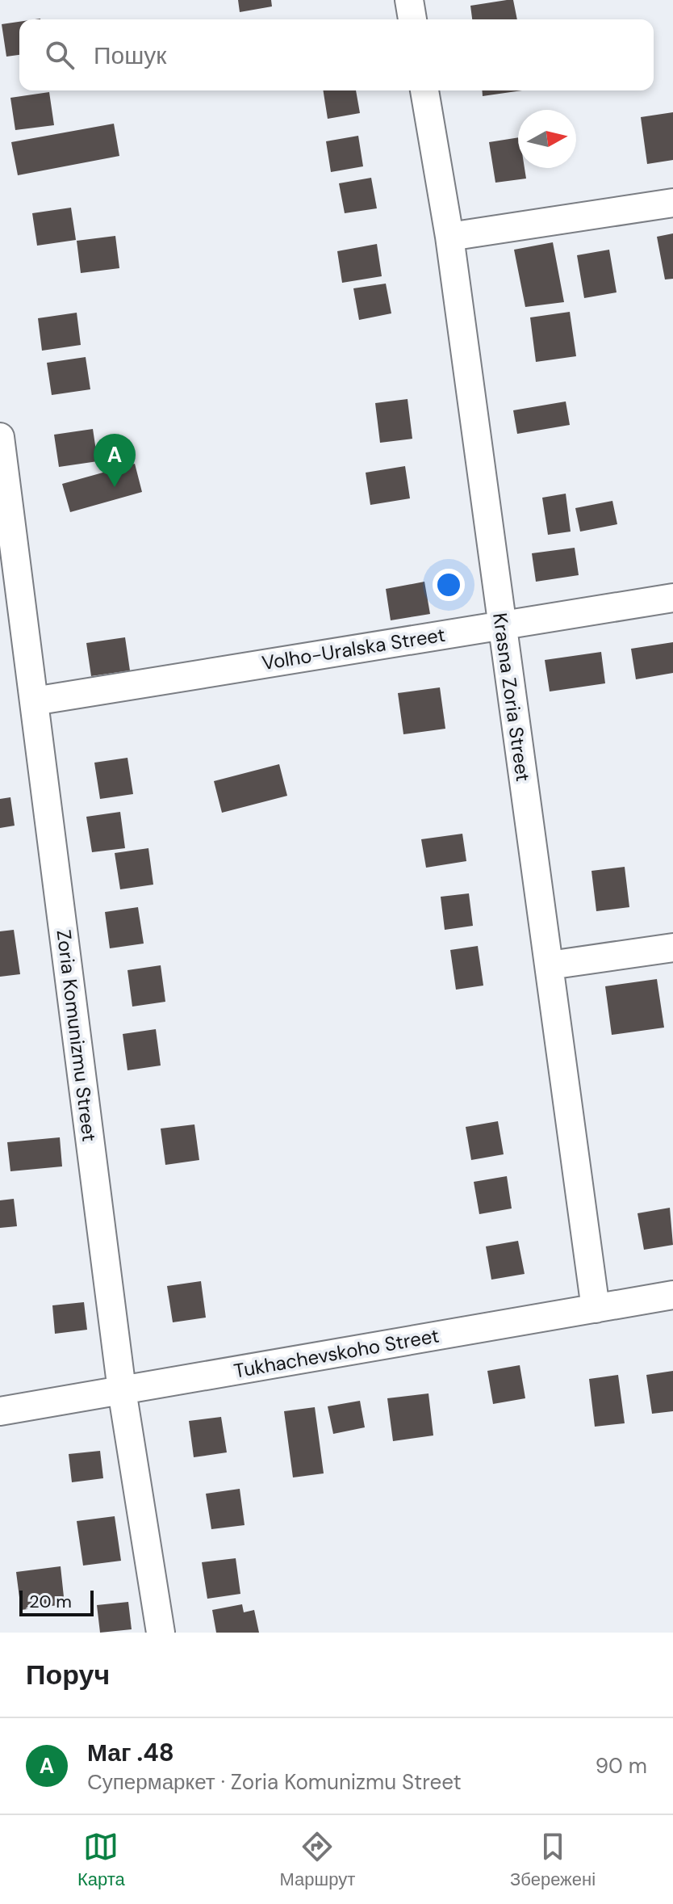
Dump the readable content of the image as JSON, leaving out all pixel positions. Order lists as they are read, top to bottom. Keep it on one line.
{"streets":{"street":["Volho-Uralska Street","Krasna Zoria Street","Zoria Komunizmu Street","Tukhachevskoho Street"]},"crossings":[["Volho-Uralska Street","Krasna Zoria Street"],["Volho-Uralska Street","Zoria Komunizmu Street"],["Krasna Zoria Street","Tukhachevskoho Street"],["Zoria Komunizmu Street","Tukhachevskoho Street"]],"scale_bar":"20 m","north":"right","page":{"search":"Пошук","pins":"A","scale":"20 m","heading":"Поруч","list":[{"mark":"A","name":"Маг .48","note":"Супермаркет · Zoria Komunizmu Street","value":"90 m"}],"nav":["Карта","Маршрут","Збережені"]}}
